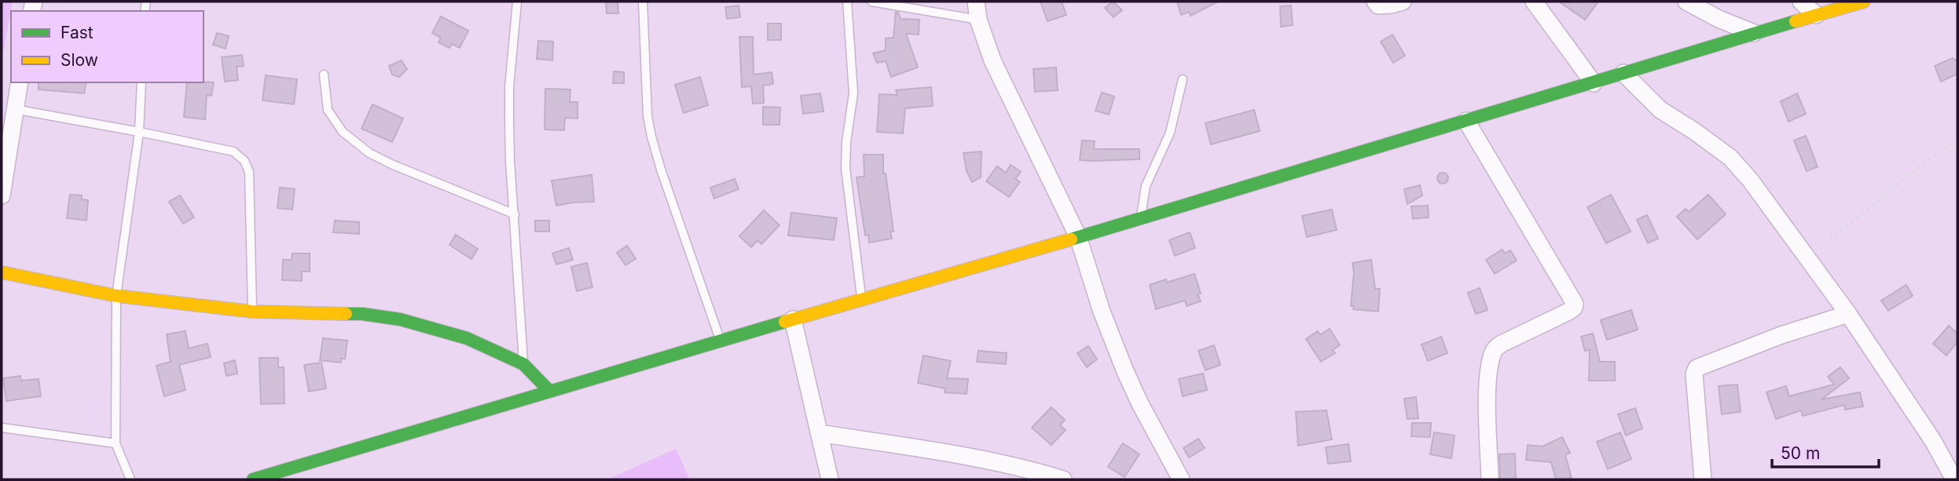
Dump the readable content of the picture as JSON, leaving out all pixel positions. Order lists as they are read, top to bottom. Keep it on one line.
{"legend":["Fast","Slow"],"scale_bar":"50 m"}
